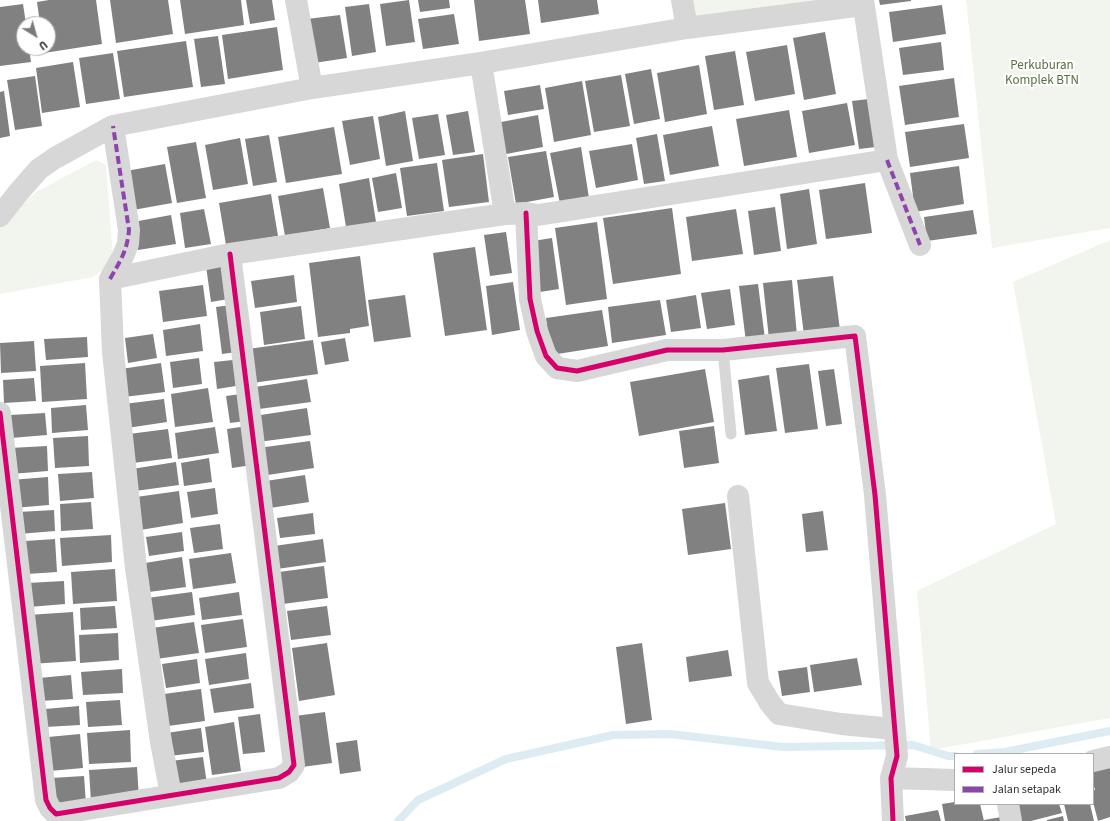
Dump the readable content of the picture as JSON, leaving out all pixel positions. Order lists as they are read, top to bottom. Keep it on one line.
{"parks":["Perkuburan Komplek BTN"],"legend":["Jalur sepeda","Jalan setapak"],"north":"bottom right"}
